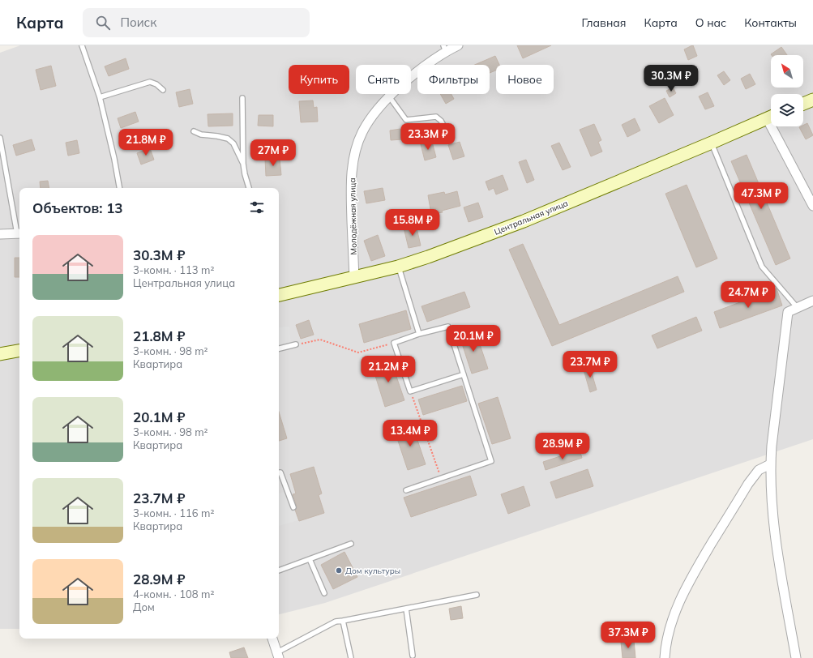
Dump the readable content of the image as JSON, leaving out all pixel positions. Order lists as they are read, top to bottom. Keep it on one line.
{"streets":{"street":["Молодёжная улица","Центральная улица"]},"crossings":[["Молодёжная улица","Центральная улица"]],"places":["Дом культуры"],"north":"top left","page":{"header":"Карта","search":"Поиск","nav":["Главная","Карта","О нас","Контакты"],"price":["30.3M ₽","23.3M ₽","21.8M ₽","27M ₽","47.3M ₽","15.8M ₽","24.7M ₽","20.1M ₽","23.7M ₽","21.2M ₽","13.4M ₽","28.9M ₽","37.3M ₽"],"chip":["Купить","Снять","Фильтры","Новое"],"heading":"Объектов: 13","list":[{"name":"30.3M ₽","note":"3-комн. · 113 m² · Центральная улица"},{"name":"21.8M ₽","note":"3-комн. · 98 m² · Квартира"},{"name":"20.1M ₽","note":"3-комн. · 98 m² · Квартира"},{"name":"23.7M ₽","note":"3-комн. · 116 m² · Квартира"},{"name":"28.9M ₽","note":"4-комн. · 108 m² · Дом"}]}}
